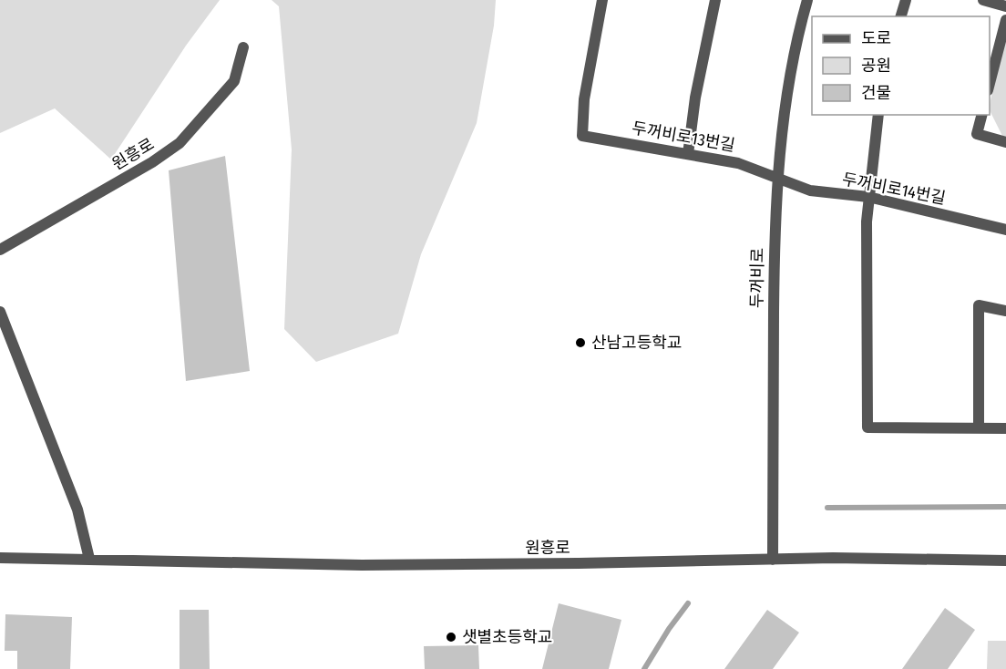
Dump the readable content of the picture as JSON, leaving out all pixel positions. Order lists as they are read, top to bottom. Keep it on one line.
{"streets":{"street":["두꺼비로13번길","원흥로","두꺼비로14번길","두꺼비로"]},"crossings":[["두꺼비로13번길","두꺼비로14번길"],["두꺼비로13번길","두꺼비로"],["원흥로","두꺼비로"],["두꺼비로14번길","두꺼비로"]],"places":["산남고등학교","샛별초등학교"],"legend":["도로","공원","건물"]}
